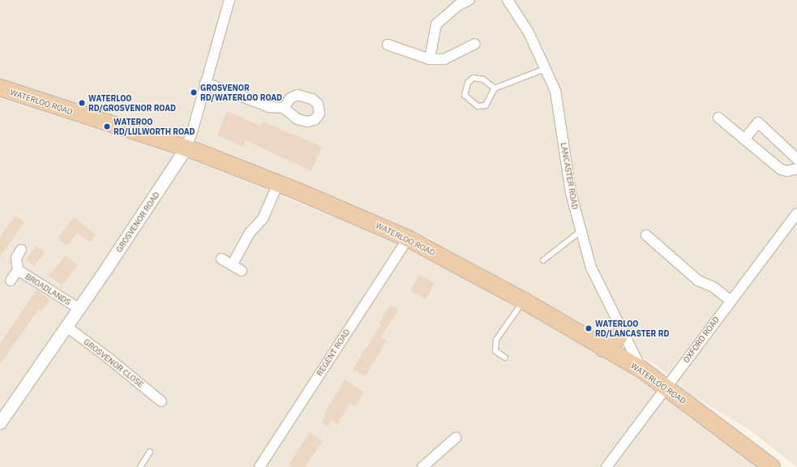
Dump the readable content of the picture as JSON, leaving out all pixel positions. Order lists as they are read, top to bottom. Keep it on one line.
{"streets":{"highway":["WATERLOO ROAD"],"street":["LANCASTER ROAD","GROSVENOR ROAD","BROADLANDS","OXFORD ROAD","REGENT ROAD","GROSVENOR CLOSE"]},"crossings":[["WATERLOO ROAD","LANCASTER ROAD"],["WATERLOO ROAD","GROSVENOR ROAD"],["WATERLOO ROAD","OXFORD ROAD"],["WATERLOO ROAD","REGENT ROAD"],["GROSVENOR ROAD","BROADLANDS"],["GROSVENOR ROAD","GROSVENOR CLOSE"]],"places":["GROSVENOR RD/WATERLOO ROAD","WATERLOO RD/GROSVENOR ROAD","WATEROO RD/LULWORTH ROAD","WATERLOO RD/LANCASTER RD"]}
